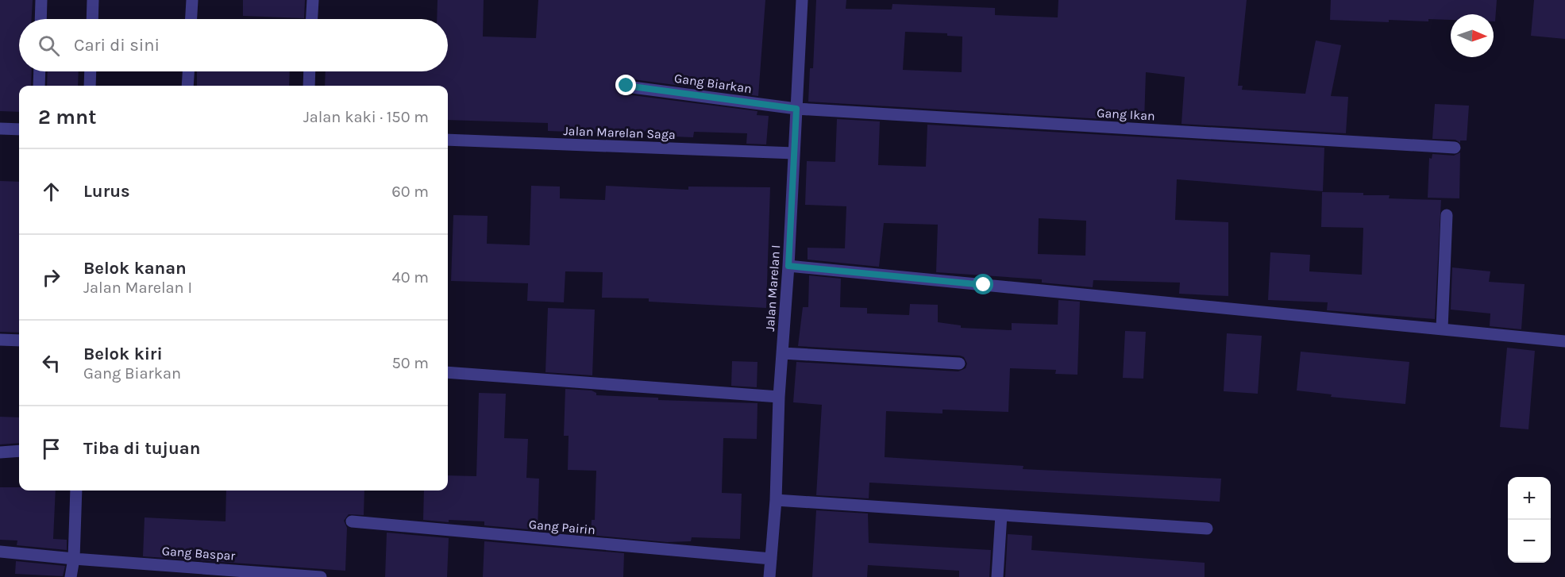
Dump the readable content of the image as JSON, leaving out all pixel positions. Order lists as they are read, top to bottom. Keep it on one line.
{"streets":{"street":["Gang Biarkan","Gang Ikan","Jalan Marelan Saga","Jalan Marelan I","Gang Pairin","Gang Baspar"]},"crossings":[["Gang Biarkan","Gang Ikan"],["Gang Biarkan","Jalan Marelan I"],["Gang Ikan","Jalan Marelan I"],["Jalan Marelan Saga","Jalan Marelan I"],["Jalan Marelan I","Gang Pairin"]],"north":"right","page":{"search":"Cari di sini","heading":["2 mnt","Jalan kaki · 150 m"],"list":[["Lurus","60 m"],["Belok kanan","Jalan Marelan I","40 m"],["Belok kiri","Gang Biarkan","50 m"],"Tiba di tujuan"],"map_buttons":["+","−"]}}
